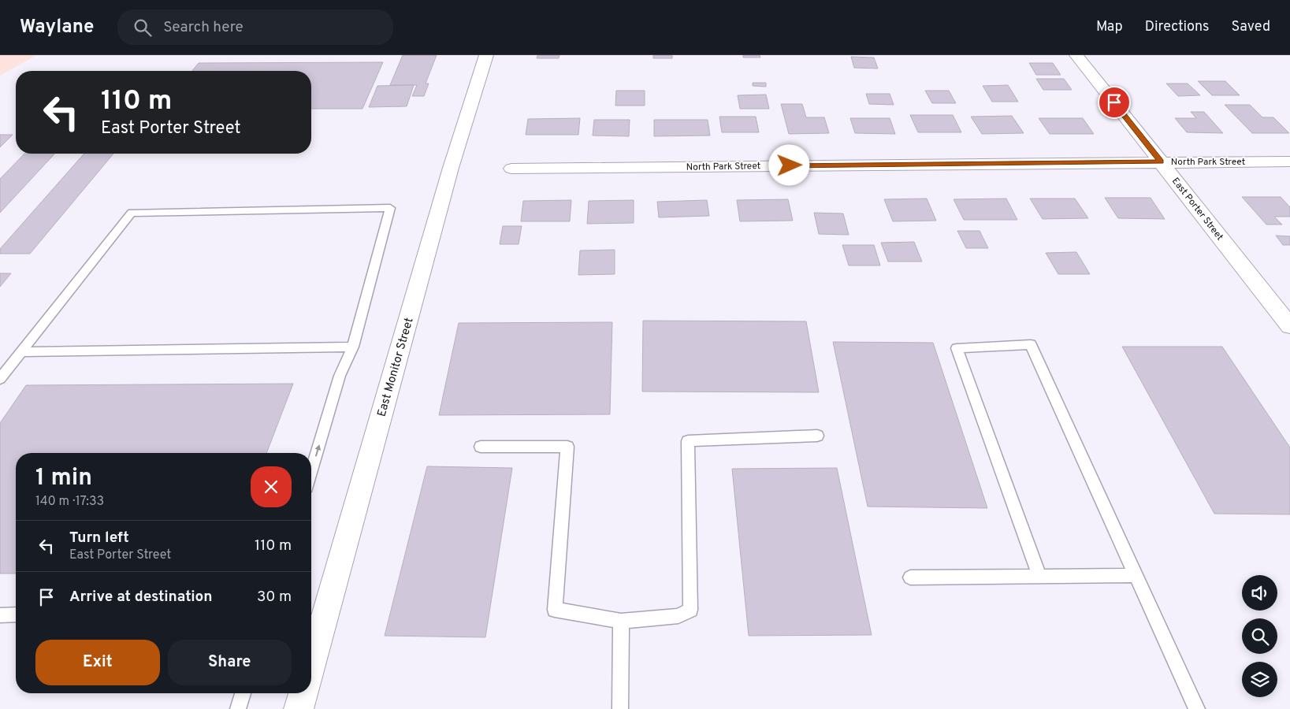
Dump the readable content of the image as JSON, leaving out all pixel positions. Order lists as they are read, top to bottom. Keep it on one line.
{"streets":{"street":["North Park Street","East Porter Street","East Monitor Street"]},"crossings":[["North Park Street","East Porter Street"]],"page":{"header":"Waylane","search":"Search here","nav":["Map","Directions","Saved"],"turn":["110 m","East Porter Street"],"heading":["1 min","140 m · 17:33"],"list":[{"name":"Turn left","note":"East Porter Street","value":"110 m"},{"name":"Arrive at destination","value":"30 m"}],"buttons":["Exit","Share"]}}
